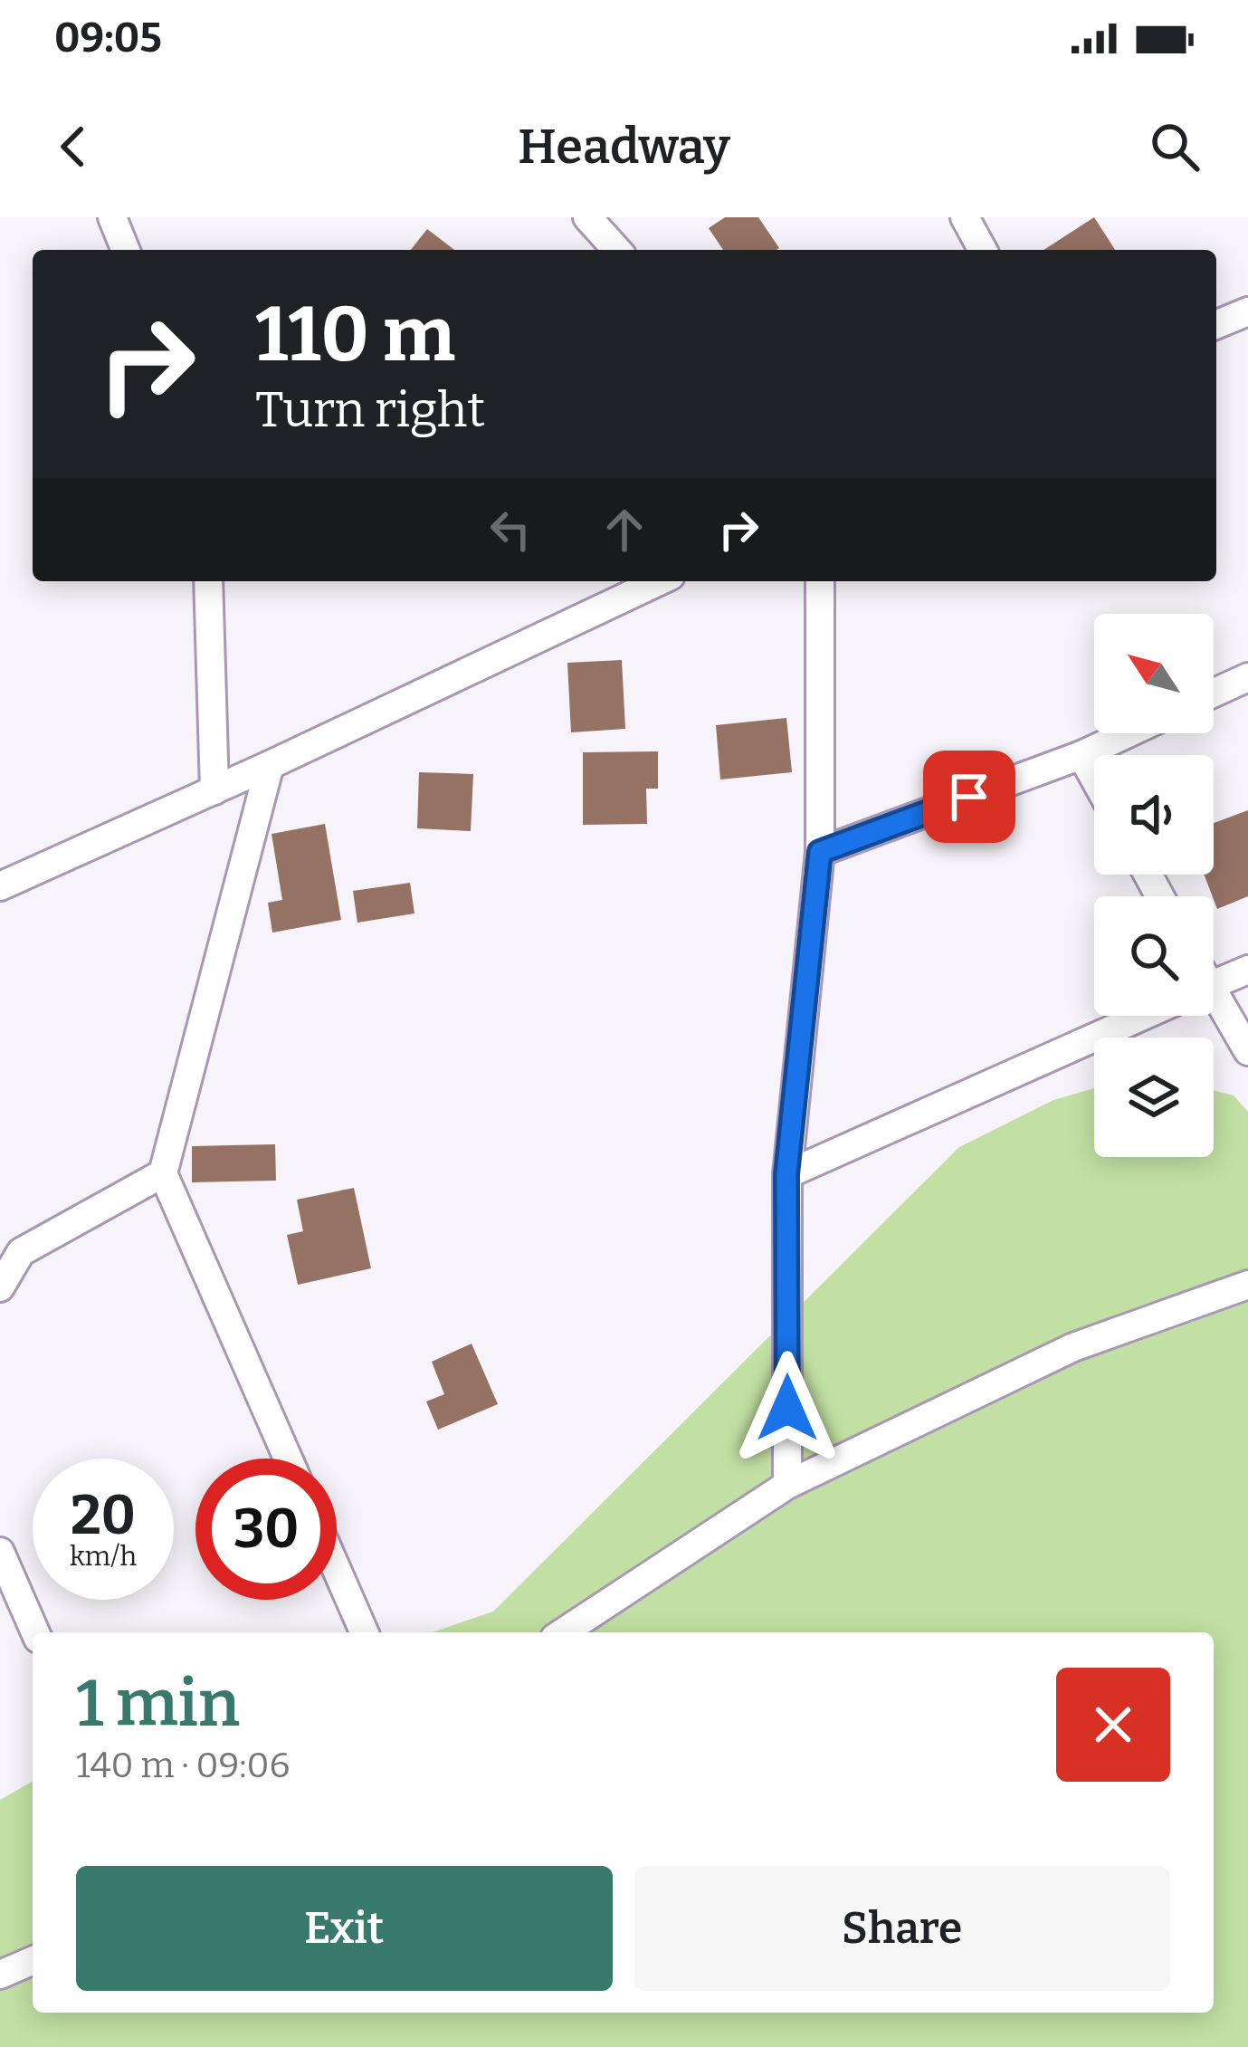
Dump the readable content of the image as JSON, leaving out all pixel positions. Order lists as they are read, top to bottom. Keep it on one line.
{"north":"top left","page":{"status":"09:05","header":"Headway","turn":["110 m","Turn right"],"speed":"20 km/h","limit":"30","heading":["1 min","140 m · 09:06"],"buttons":["Exit","Share"]}}
